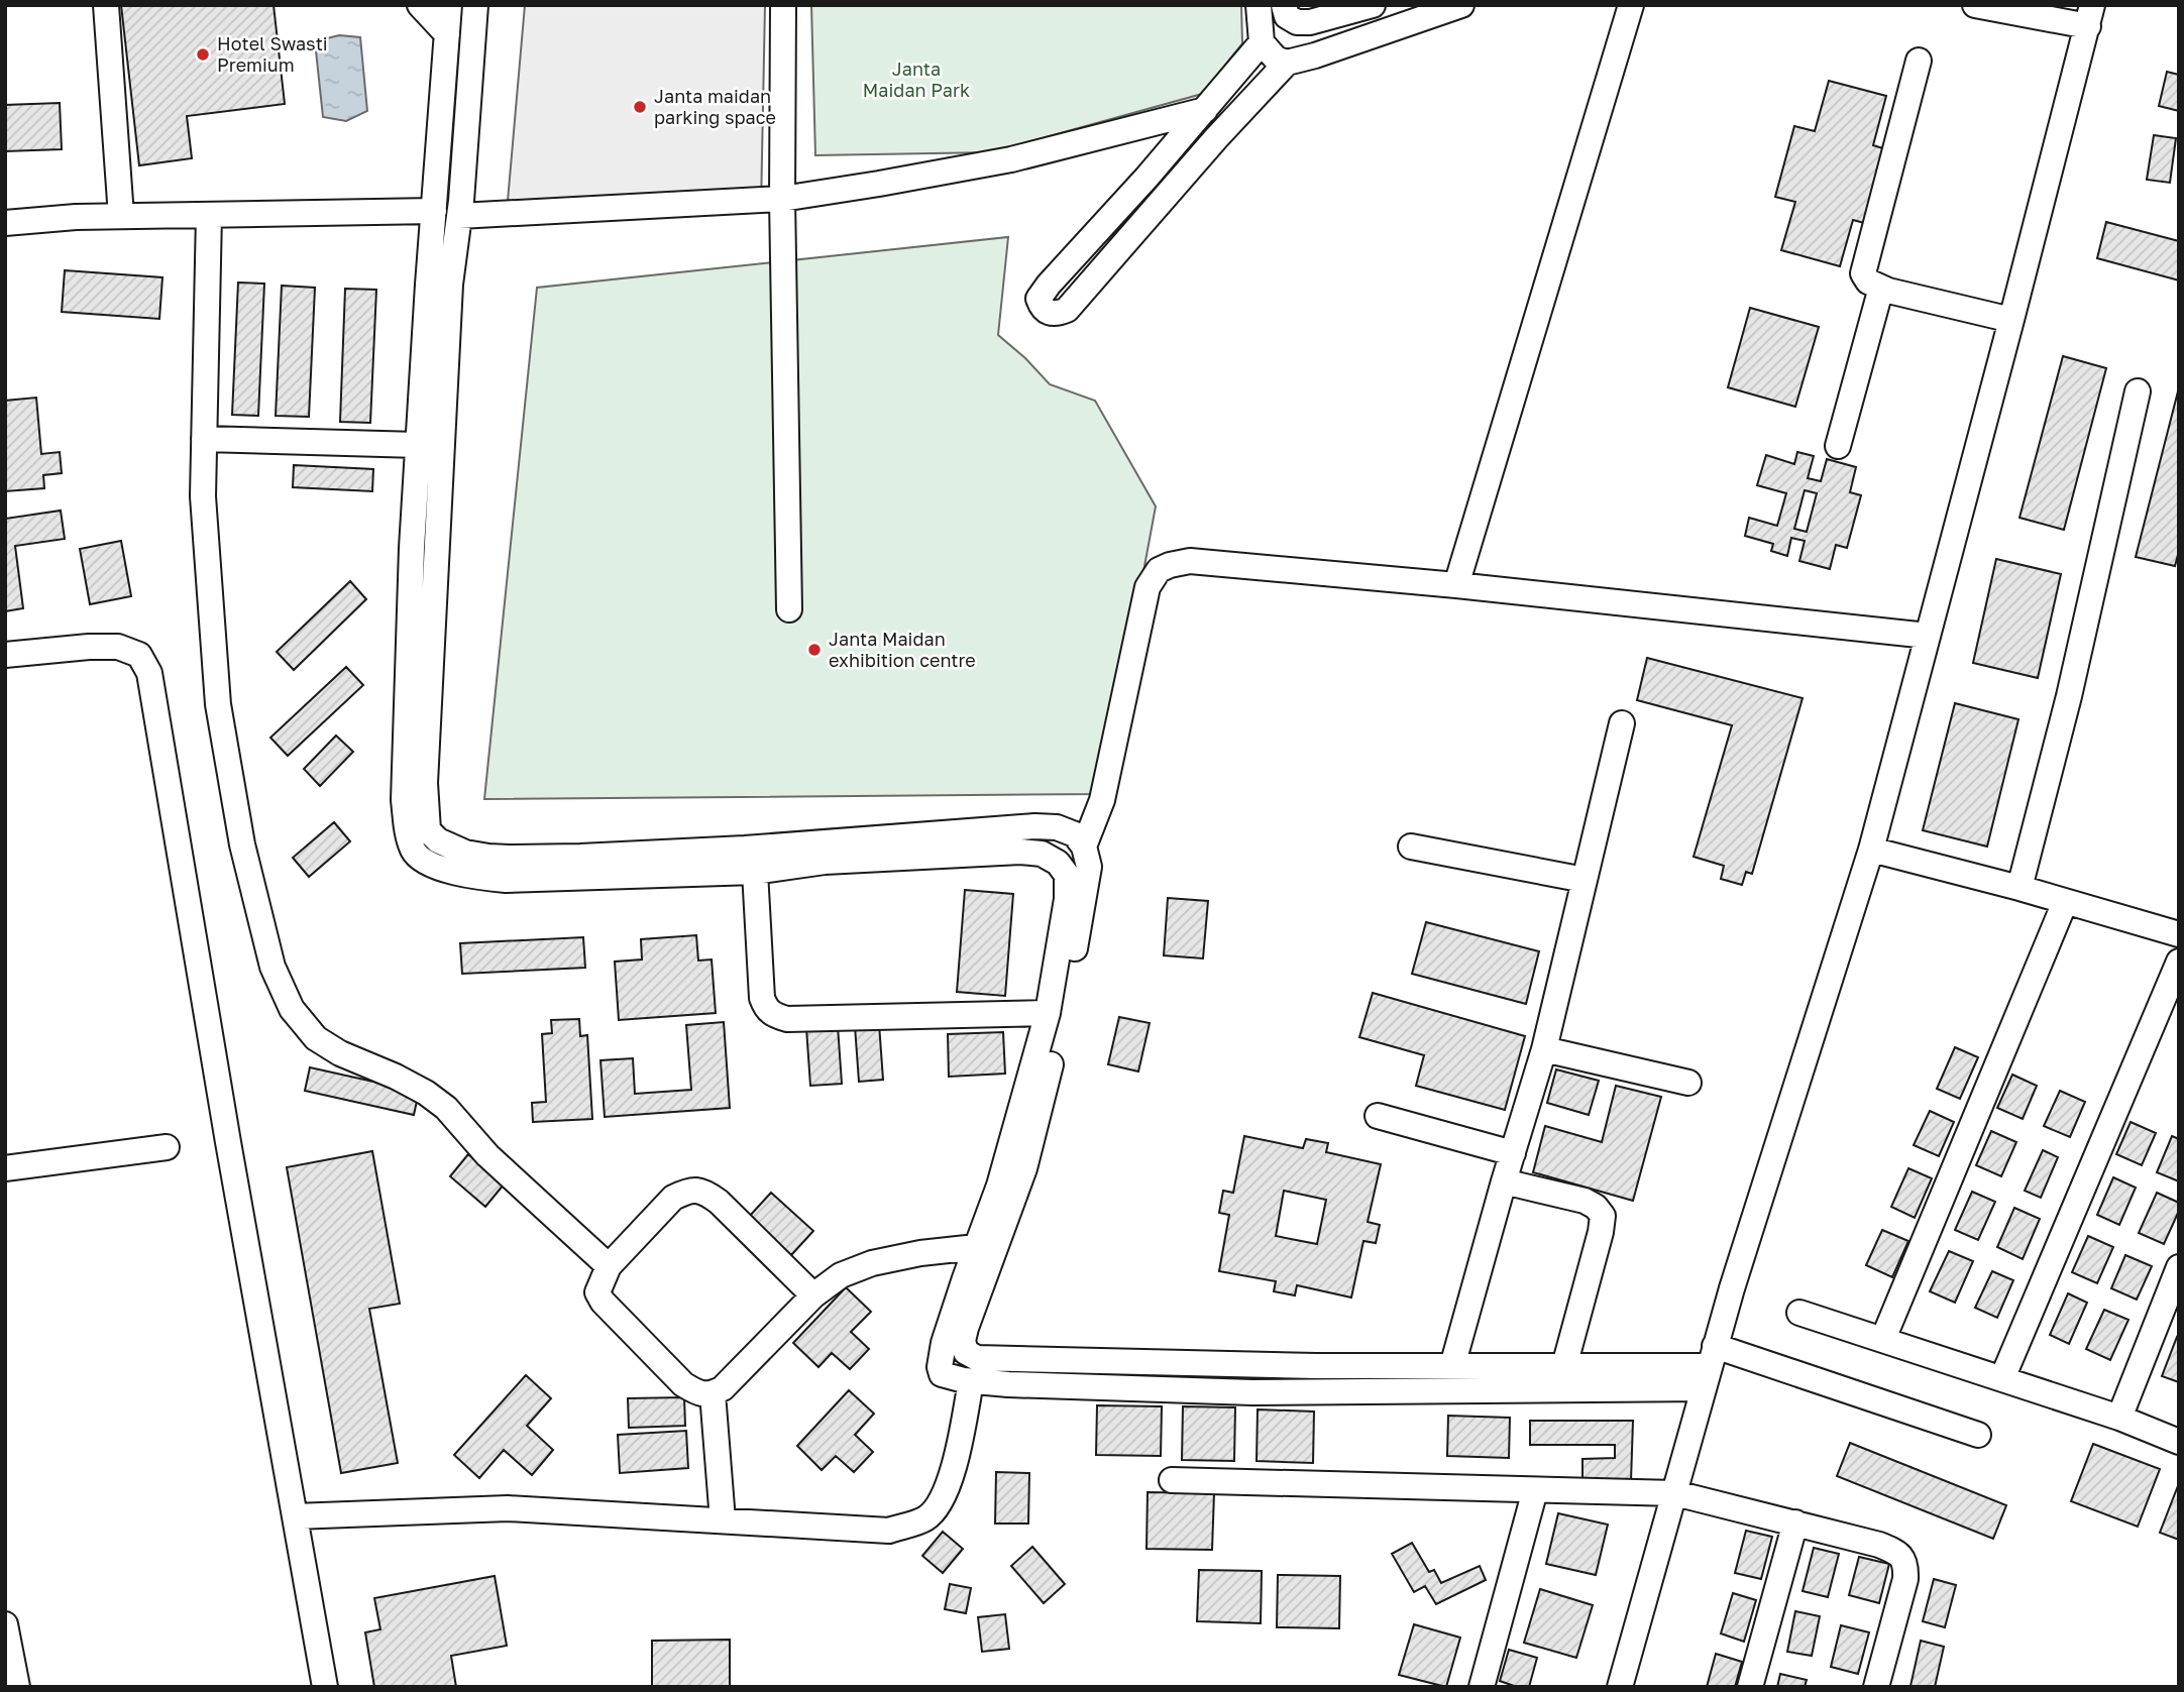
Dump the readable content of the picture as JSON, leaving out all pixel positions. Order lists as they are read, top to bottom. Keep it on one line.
{"parks":["Janta Maidan Park"],"places":["Hotel Swasti Premium","Janta maidan parking space","Janta Maidan exhibition centre"]}
